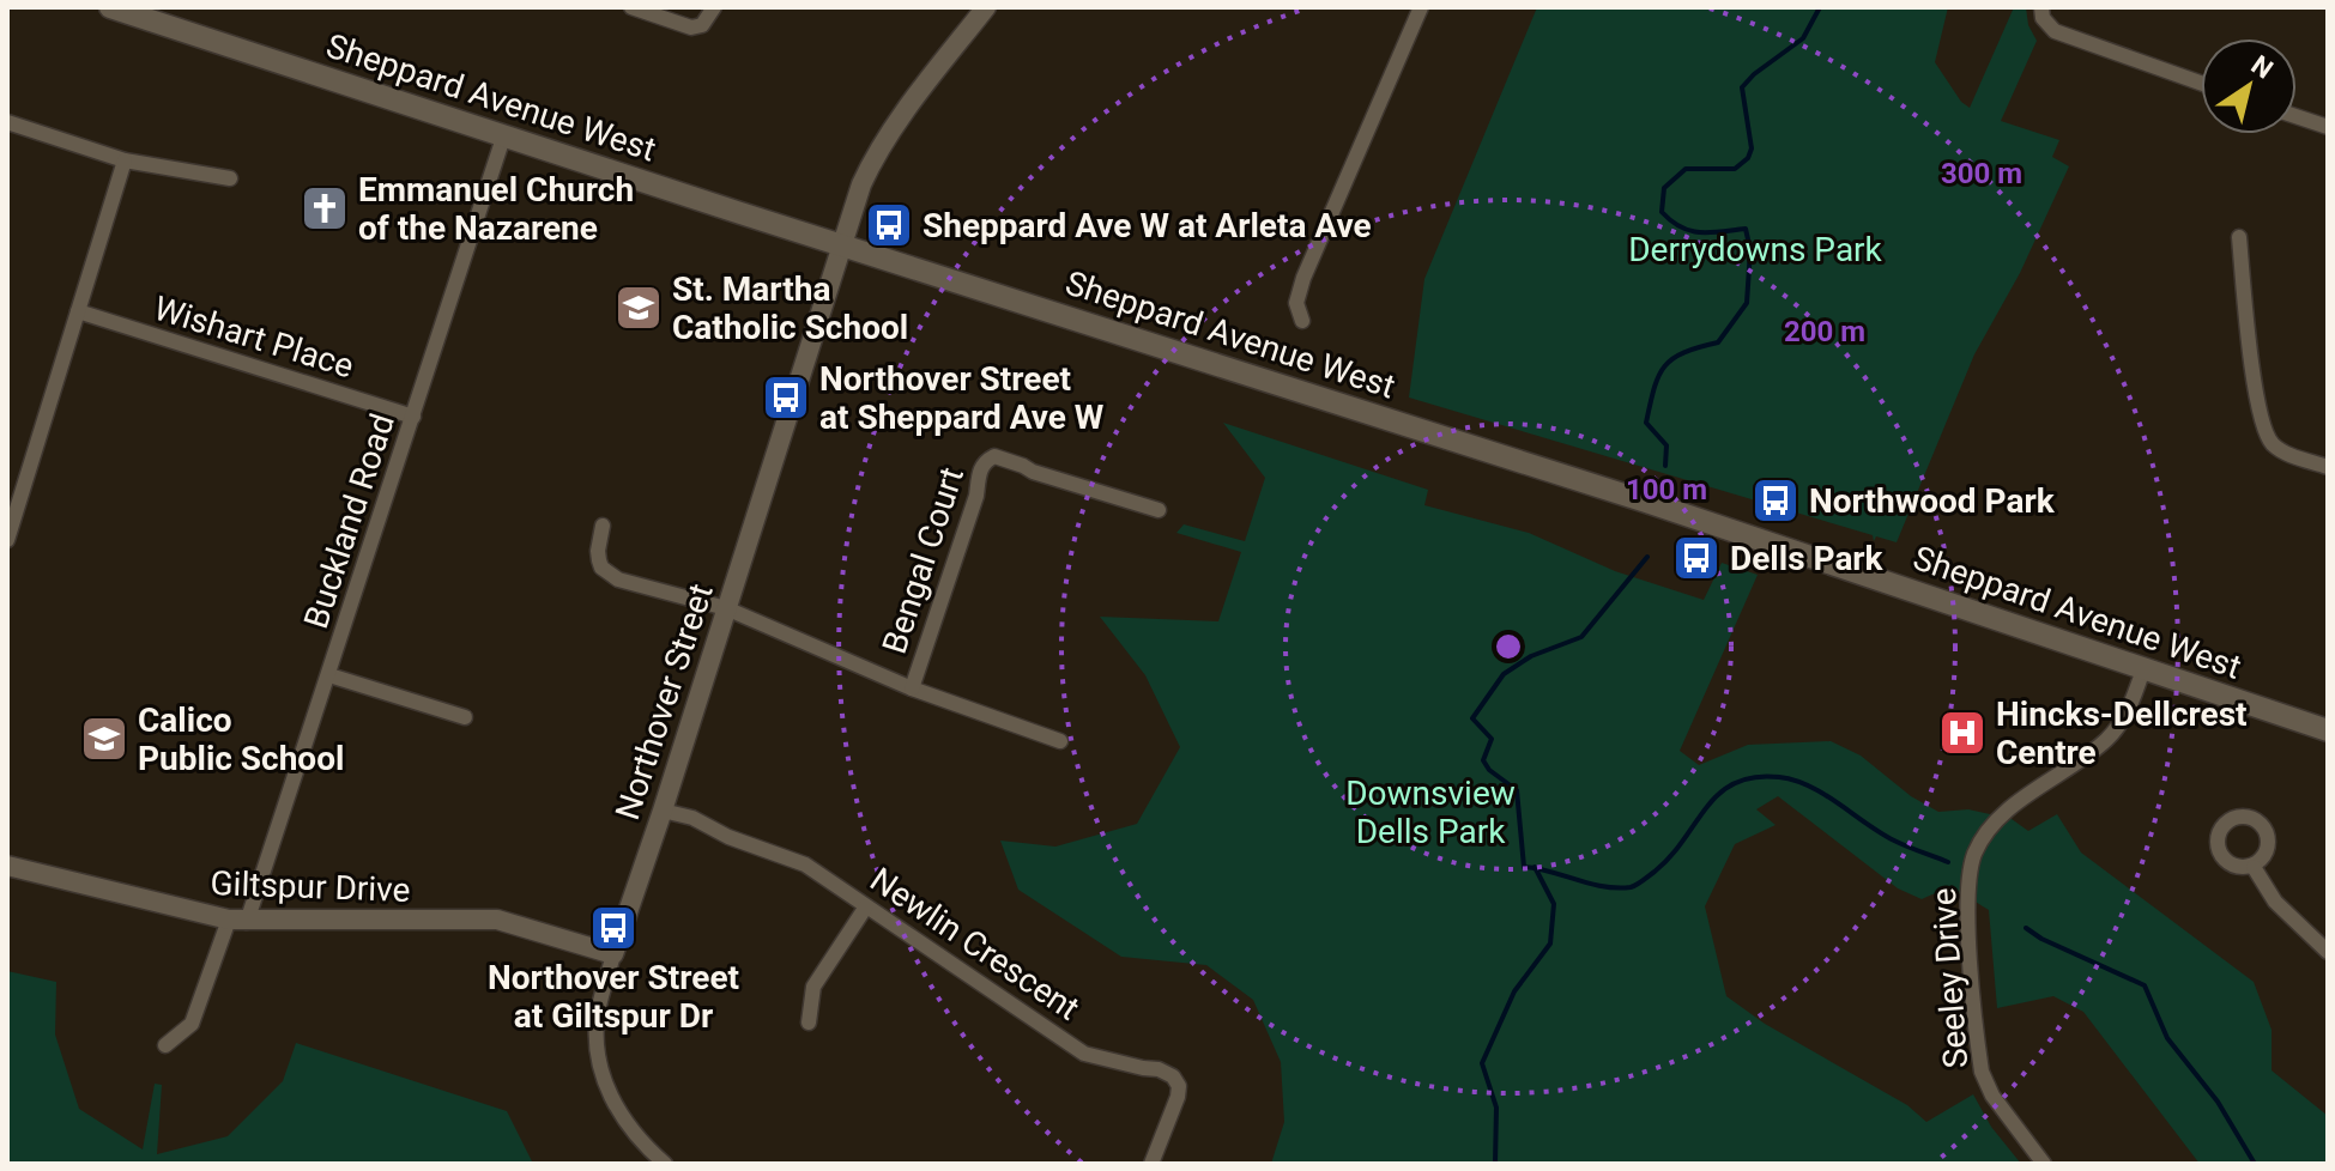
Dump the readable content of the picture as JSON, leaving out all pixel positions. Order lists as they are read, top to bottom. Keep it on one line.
{"streets":{"main road":["Sheppard Avenue West"],"street":["Wishart Place","Buckland Road","Bengal Court","Northover Street","Giltspur Drive","Newlin Crescent","Seeley Drive"]},"crossings":[["Sheppard Avenue West","Buckland Road"],["Sheppard Avenue West","Northover Street"],["Sheppard Avenue West","Seeley Drive"],["Wishart Place","Buckland Road"],["Buckland Road","Giltspur Drive"],["Northover Street","Giltspur Drive"],["Northover Street","Newlin Crescent"]],"parks":["Derrydowns Park","Downsview Dells Park"],"places":{"church":["Emmanuel Church of the Nazarene"],"bus stop":["Sheppard Ave W at Arleta Ave","Northover Street at Sheppard Ave W","Northwood Park","Dells Park","Northover Street at Giltspur Dr"],"school or university":["St. Martha Catholic School","Calico Public School"],"hospital":["Hincks-Dellcrest Centre"]},"north":"top right","rings":["300 m","200 m","100 m"]}
